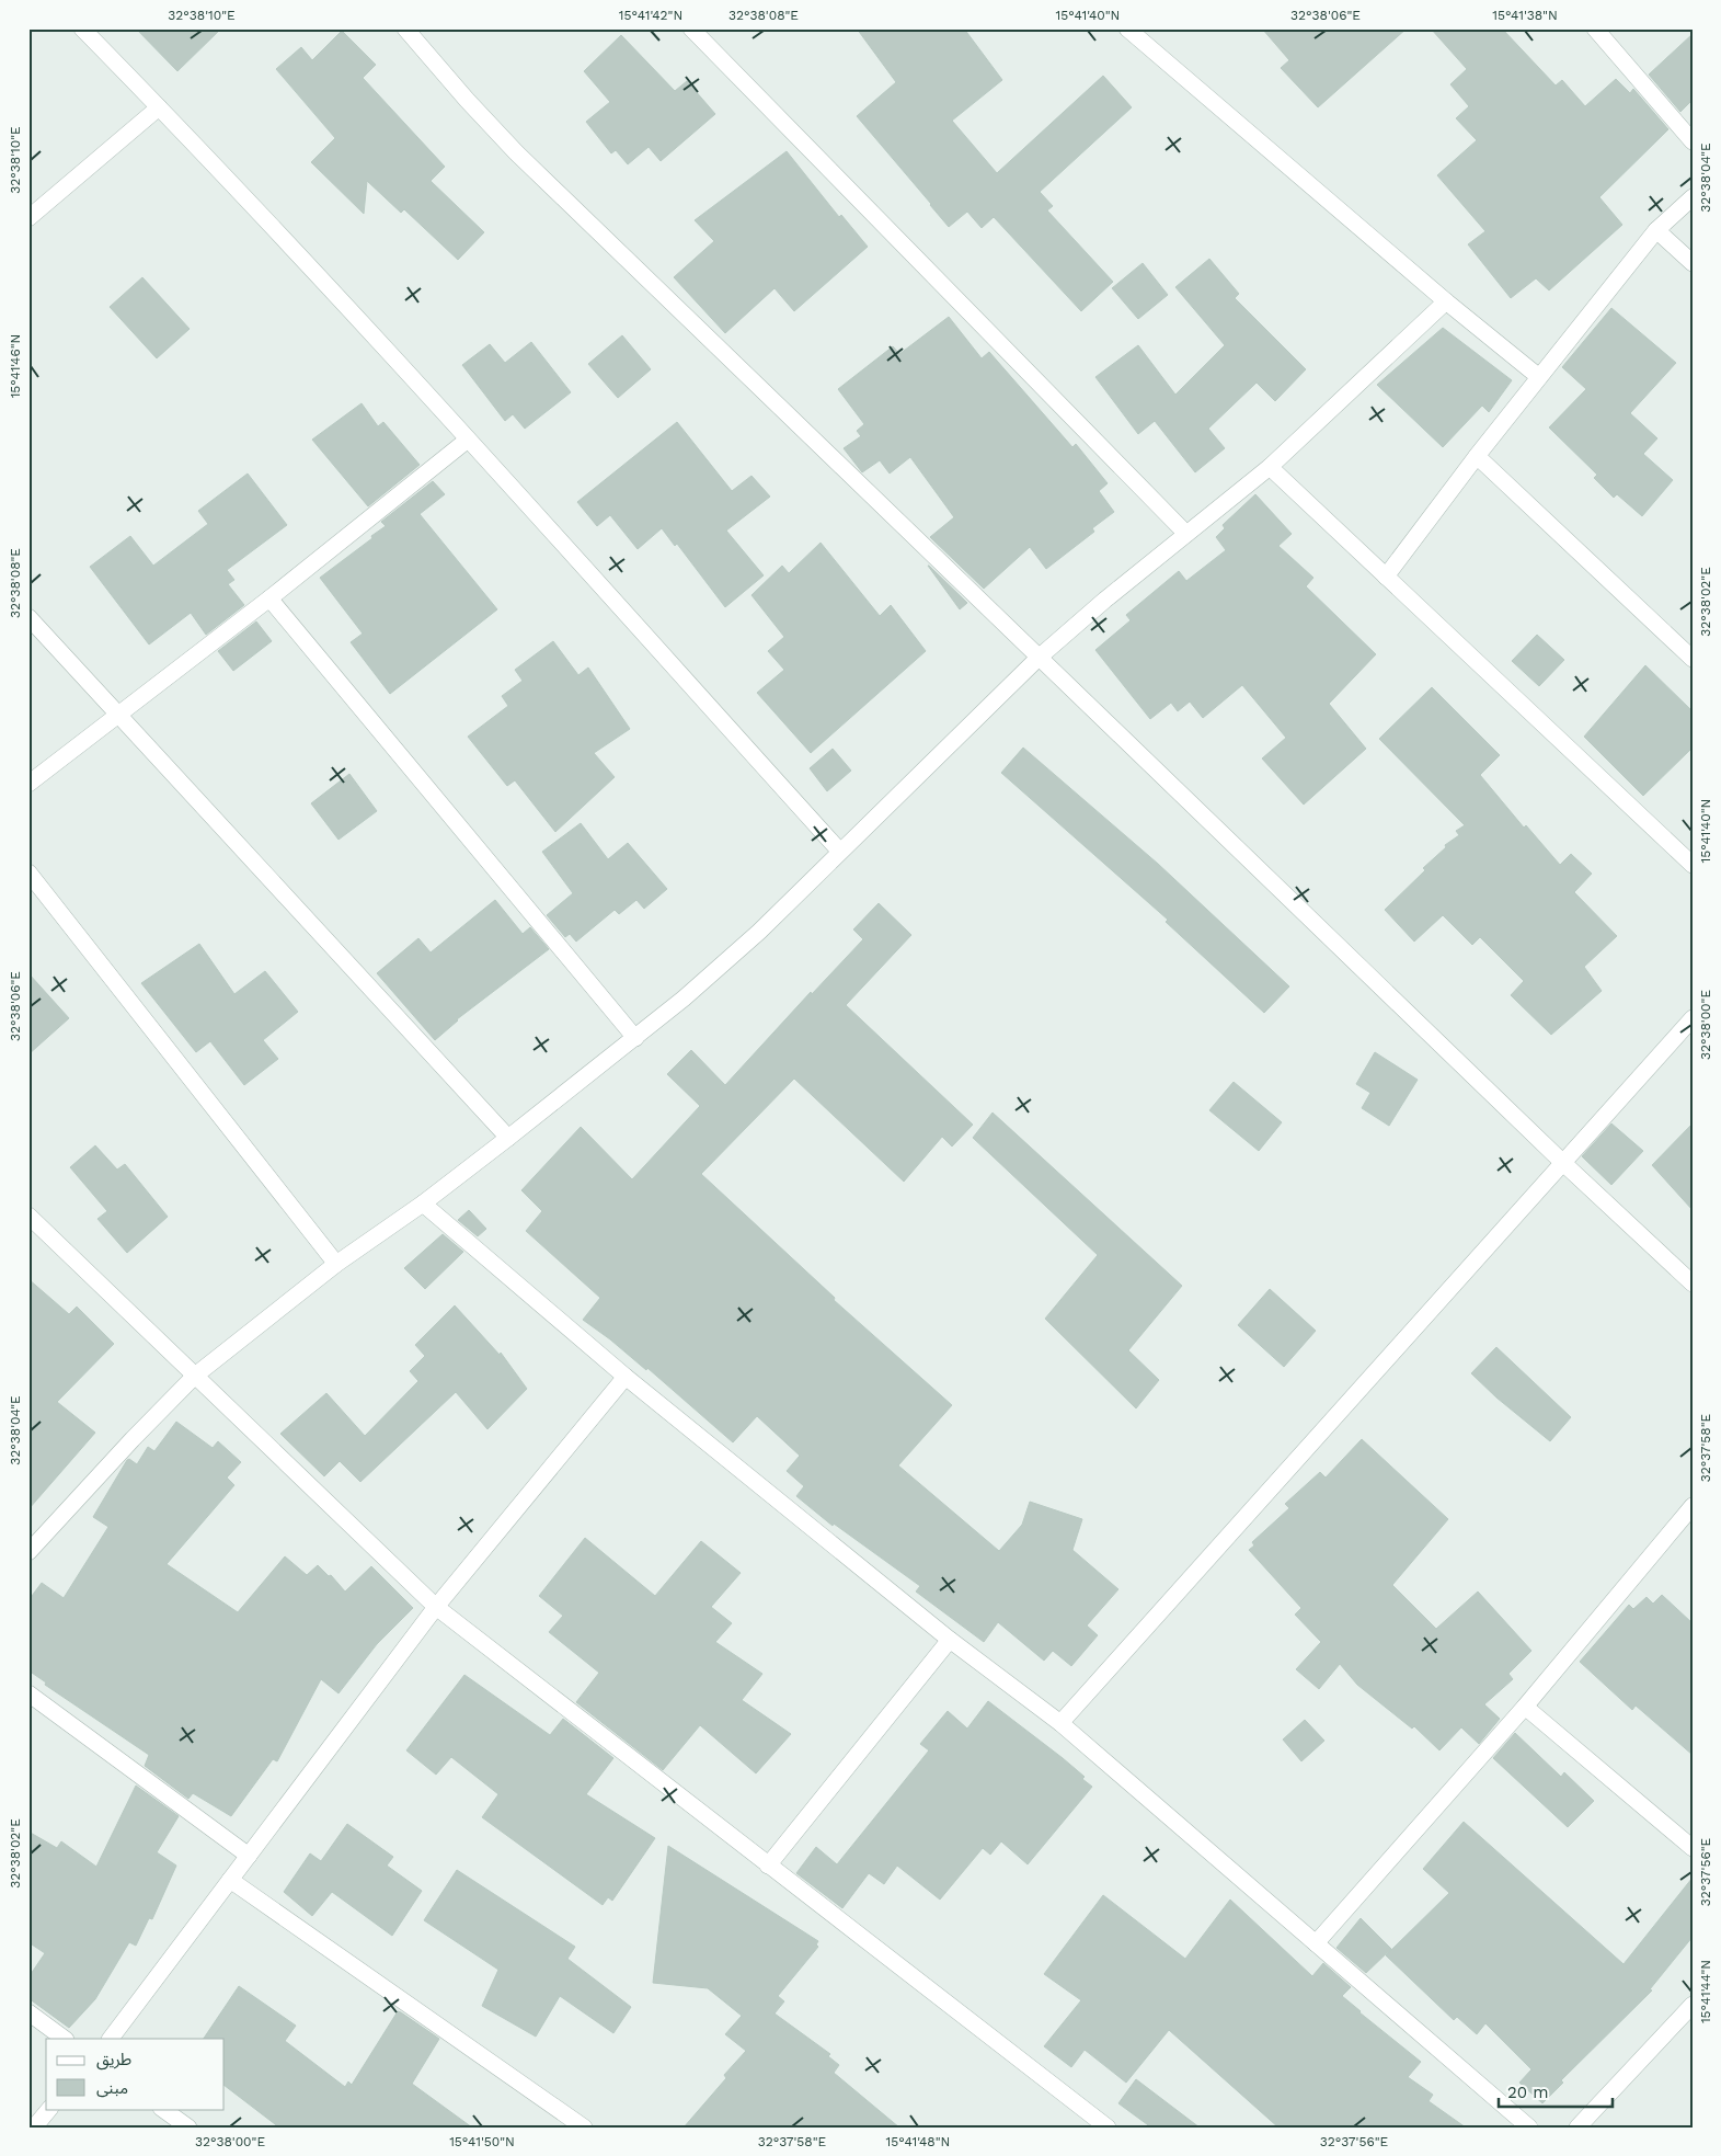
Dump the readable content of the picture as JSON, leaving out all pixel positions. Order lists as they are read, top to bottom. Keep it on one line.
{"legend":["طريق","مبنى"],"scale_bar":"20 m","coordinates":["32°38'10\"E","15°41'42\"N","32°38'08\"E","15°41'40\"N","32°38'06\"E","15°41'38\"N","32°38'04\"E","15°41'46\"N","32°38'02\"E","32°38'00\"E","32°37'58\"E","32°37'56\"E","15°41'44\"N","15°41'50\"N","15°41'48\"N"]}
